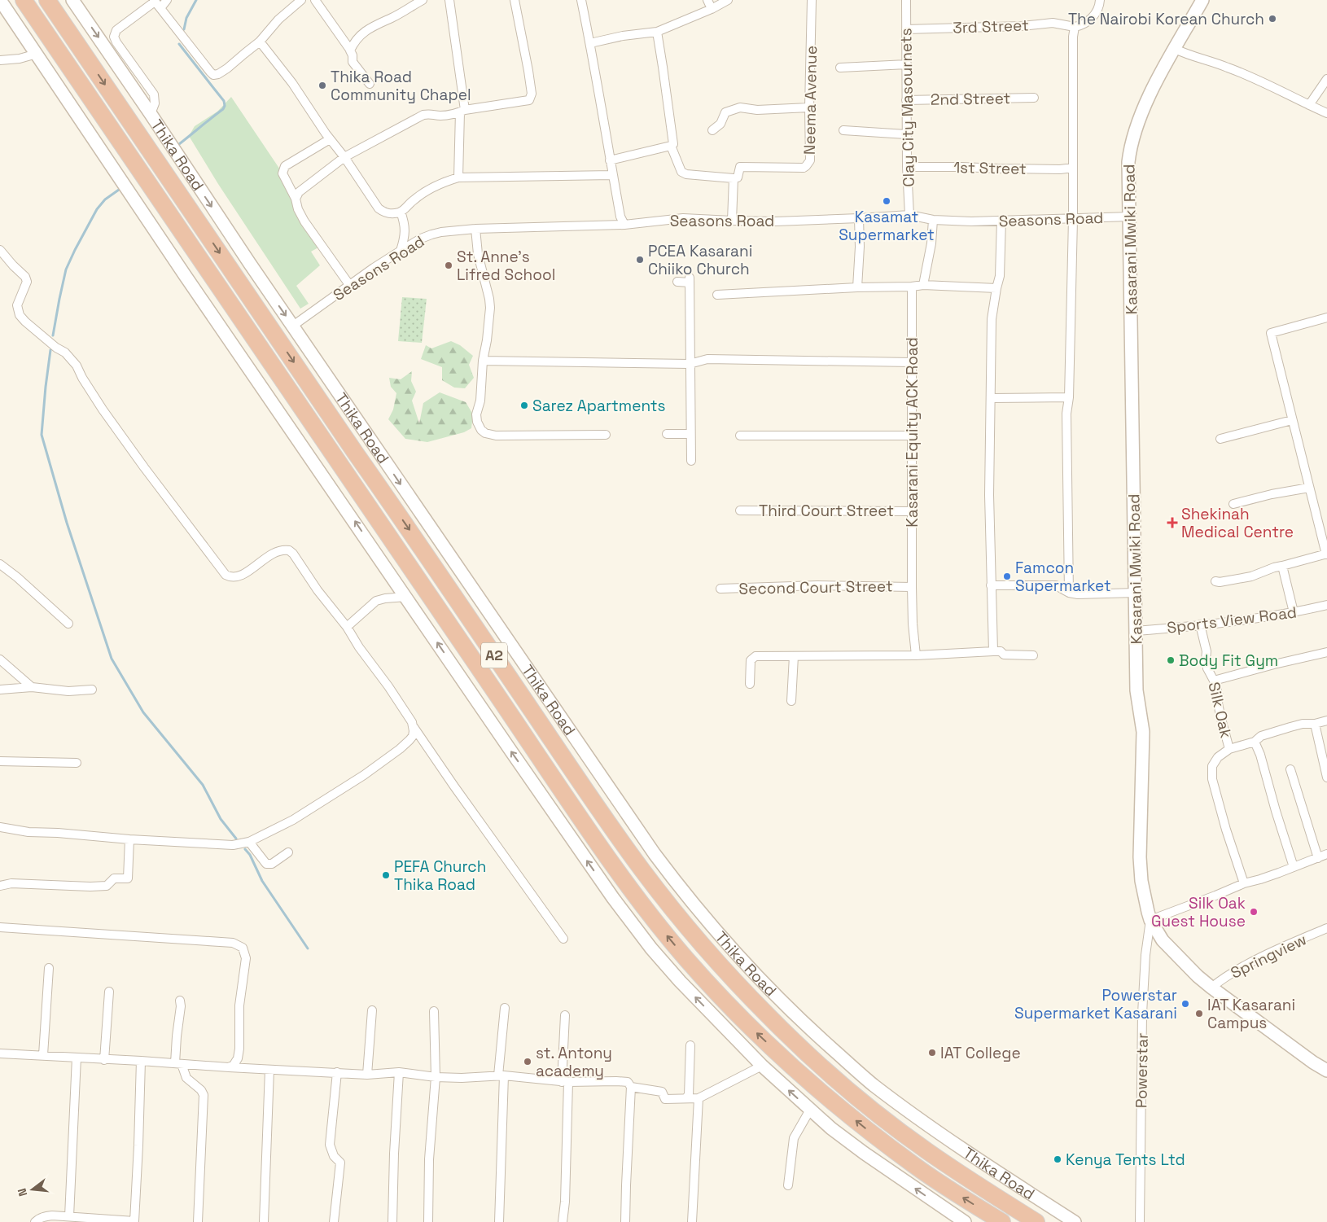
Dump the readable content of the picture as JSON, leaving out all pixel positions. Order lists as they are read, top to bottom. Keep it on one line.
{"streets":{"highway":["Thika Road","A2"],"main road":["Kasarani Mwiki Road"],"street":["3rd Street","2nd Street","Neema Avenue","Clay City Masournets","1st Street","Seasons Road","Kasarani Equity ACK Road","Third Court Street","Second Court Street","Sports View Road","Silk Oak","Springview","Powerstar"]},"crossings":[["3rd Street","Clay City Masournets"],["2nd Street","Clay City Masournets"],["Clay City Masournets","1st Street"],["Clay City Masournets","Seasons Road"],["Thika Road","Seasons Road"],["Seasons Road","Kasarani Mwiki Road"],["Kasarani Mwiki Road","Sports View Road"],["Kasarani Mwiki Road","Springview"],["Kasarani Mwiki Road","Powerstar"],["Kasarani Equity ACK Road","Third Court Street"],["Kasarani Equity ACK Road","Second Court Street"],["Sports View Road","Silk Oak"]],"places":{"other":["The Nairobi Korean Church","Thika Road Community Chapel","Kasamat Supermarket","PCEA Kasarani Chiiko Church","St. Anne's Lifred School","Sarez Apartments","Famcon Supermarket","Body Fit Gym","PEFA Church Thika Road","Silk Oak Guest House","Powerstar Supermarket Kasarani","IAT Kasarani Campus","IAT College","st. Antony academy","Kenya Tents Ltd"],"health":["Shekinah Medical Centre"]},"north":"left"}
